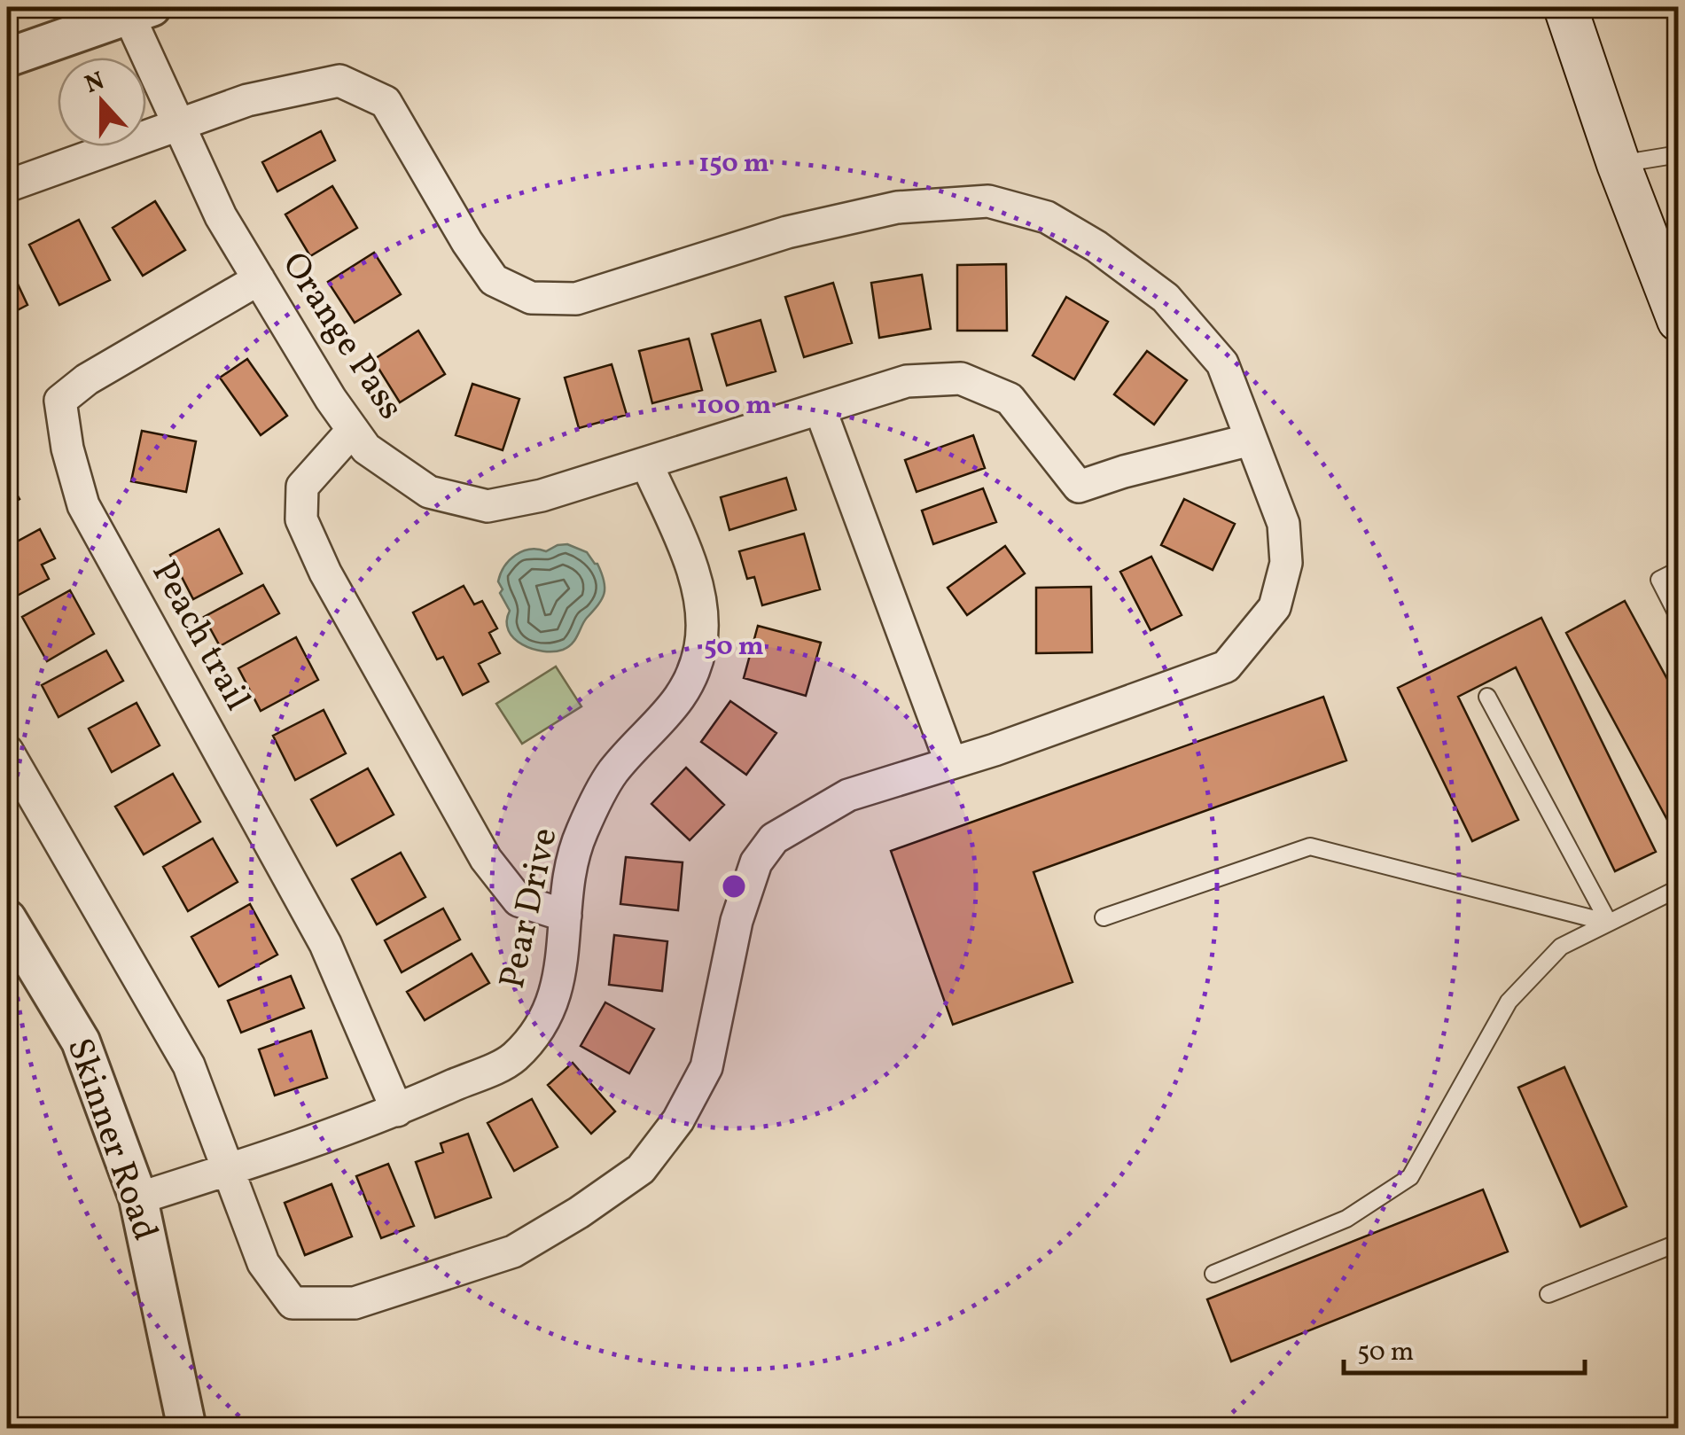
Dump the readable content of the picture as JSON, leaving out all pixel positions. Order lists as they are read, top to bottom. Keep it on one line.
{"streets":{"street":["Orange Pass","Peach trail","Pear Drive","Skinner Road"]},"crossings":[["Orange Pass","Peach trail"],["Orange Pass","Pear Drive"],["Peach trail","Pear Drive"],["Pear Drive","Skinner Road"]],"scale_bar":"50 m","north":"top","rings":["150 m","100 m","50 m"]}
